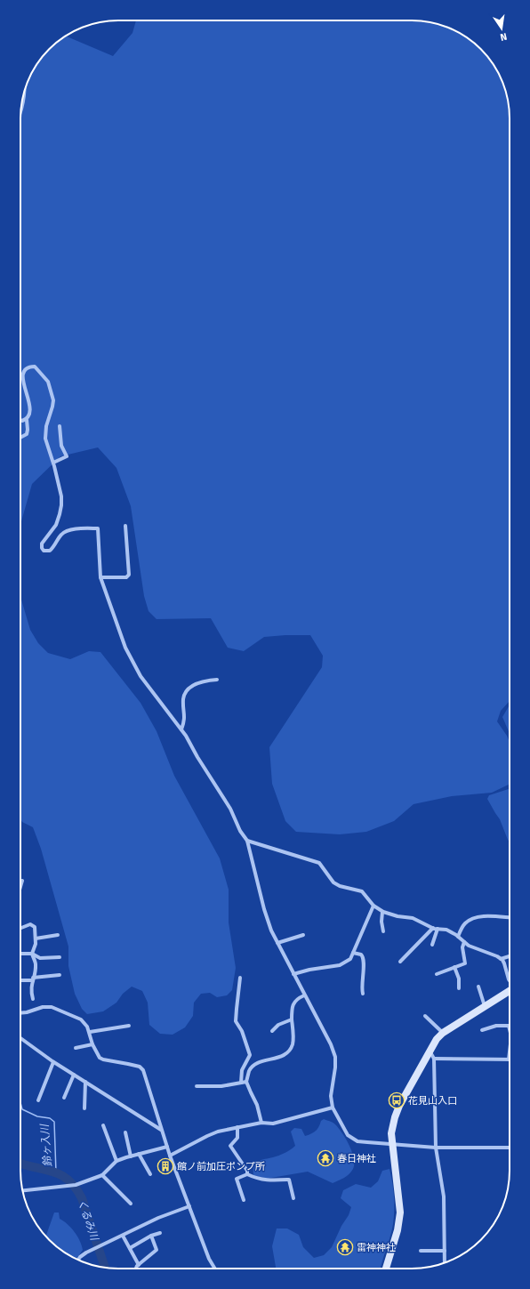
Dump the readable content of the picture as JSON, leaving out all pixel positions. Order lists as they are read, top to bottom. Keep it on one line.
{"water":["鈴ヶ入川","くるみ川"],"places":{"bus stop":["花見山入口"],"temple":["春日神社","雷神神社"],"building":["館ノ前加圧ポンプ所"]},"north":"bottom"}
